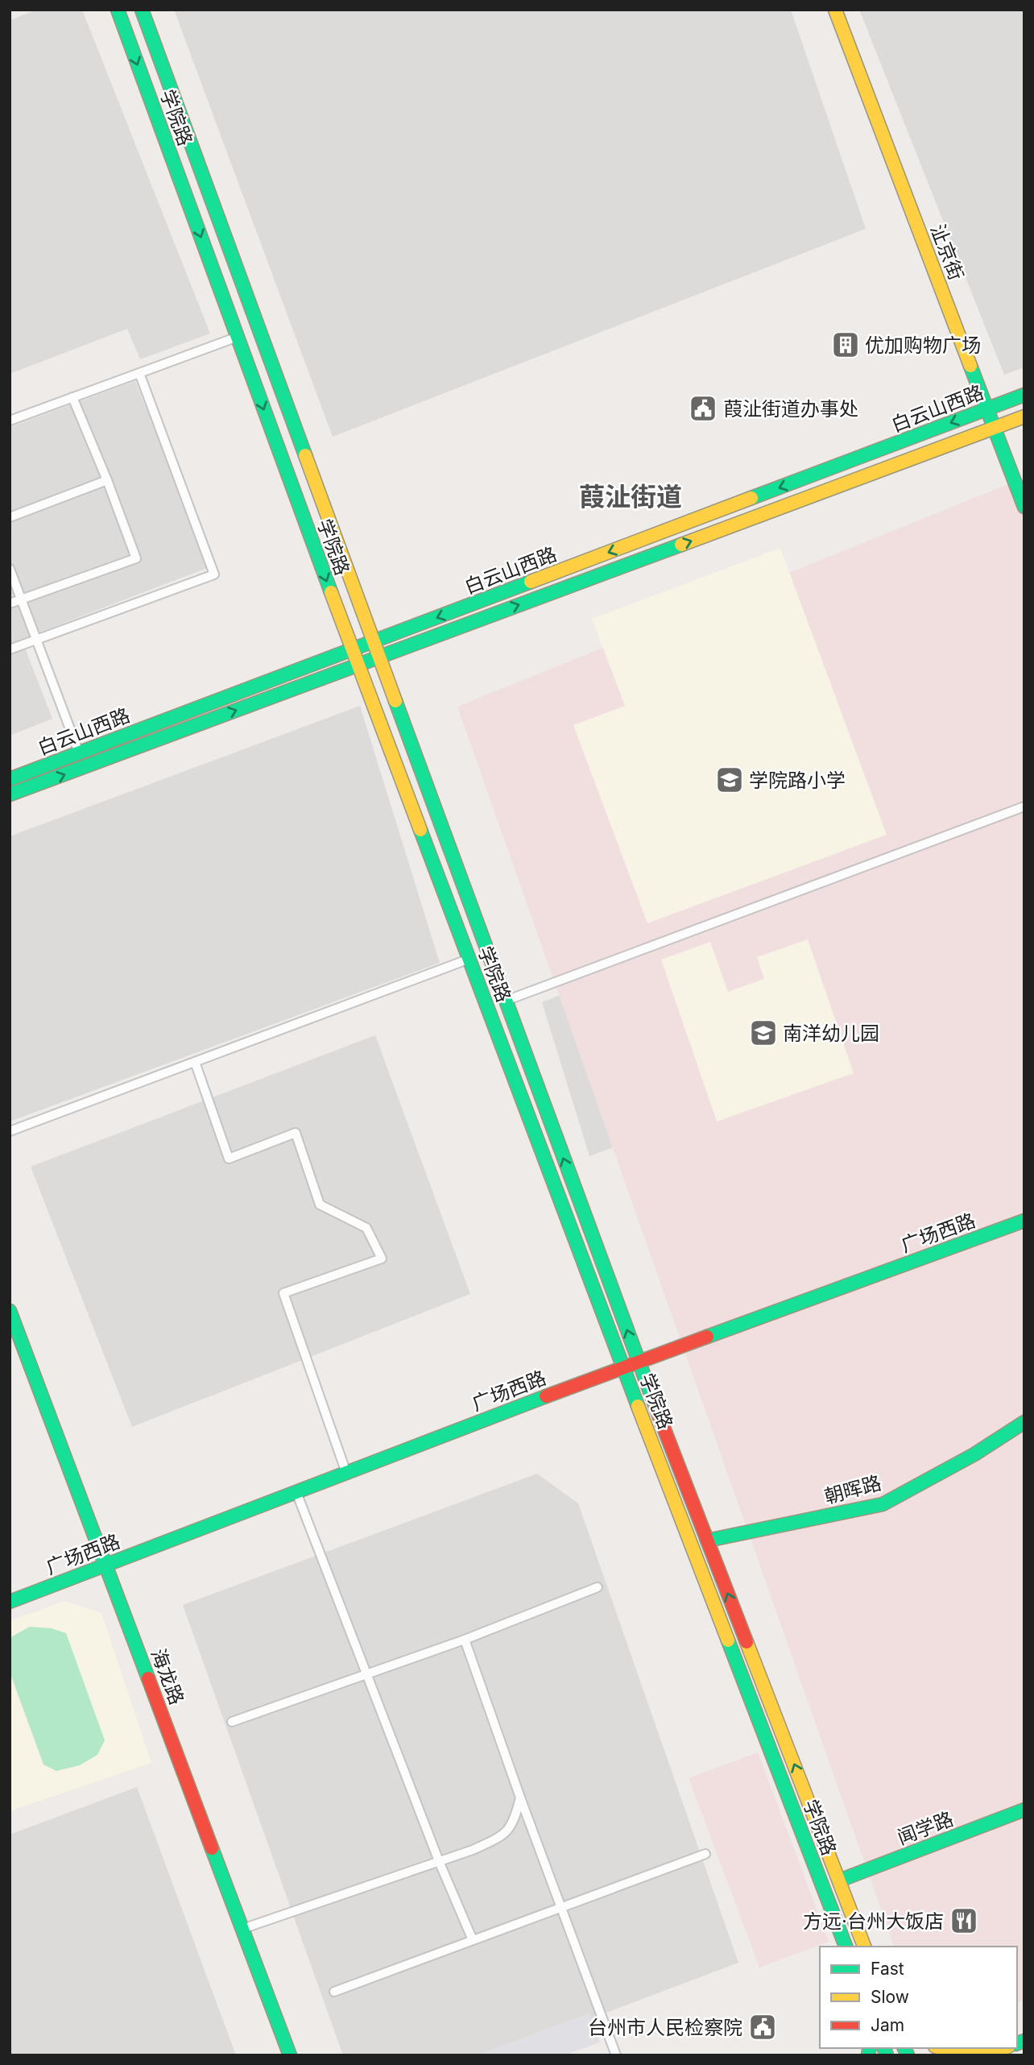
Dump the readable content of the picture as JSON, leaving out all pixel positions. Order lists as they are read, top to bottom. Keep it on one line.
{"streets":{"main road":["学院路","沚京街","白云山西路","广场西路","朝晖路","海龙路","闻学路"]},"crossings":[["学院路","白云山西路"],["学院路","广场西路"],["学院路","朝晖路"],["学院路","闻学路"],["沚京街","白云山西路"],["广场西路","海龙路"]],"districts":["葭沚街道"],"places":{"building":["优加购物广场"],"public building":["葭沚街道办事处","台州市人民检察院"],"school or university":["学院路小学","南洋幼儿园"],"restaurant":["方远·台州大饭店"]},"legend":["Fast","Slow","Jam"]}
